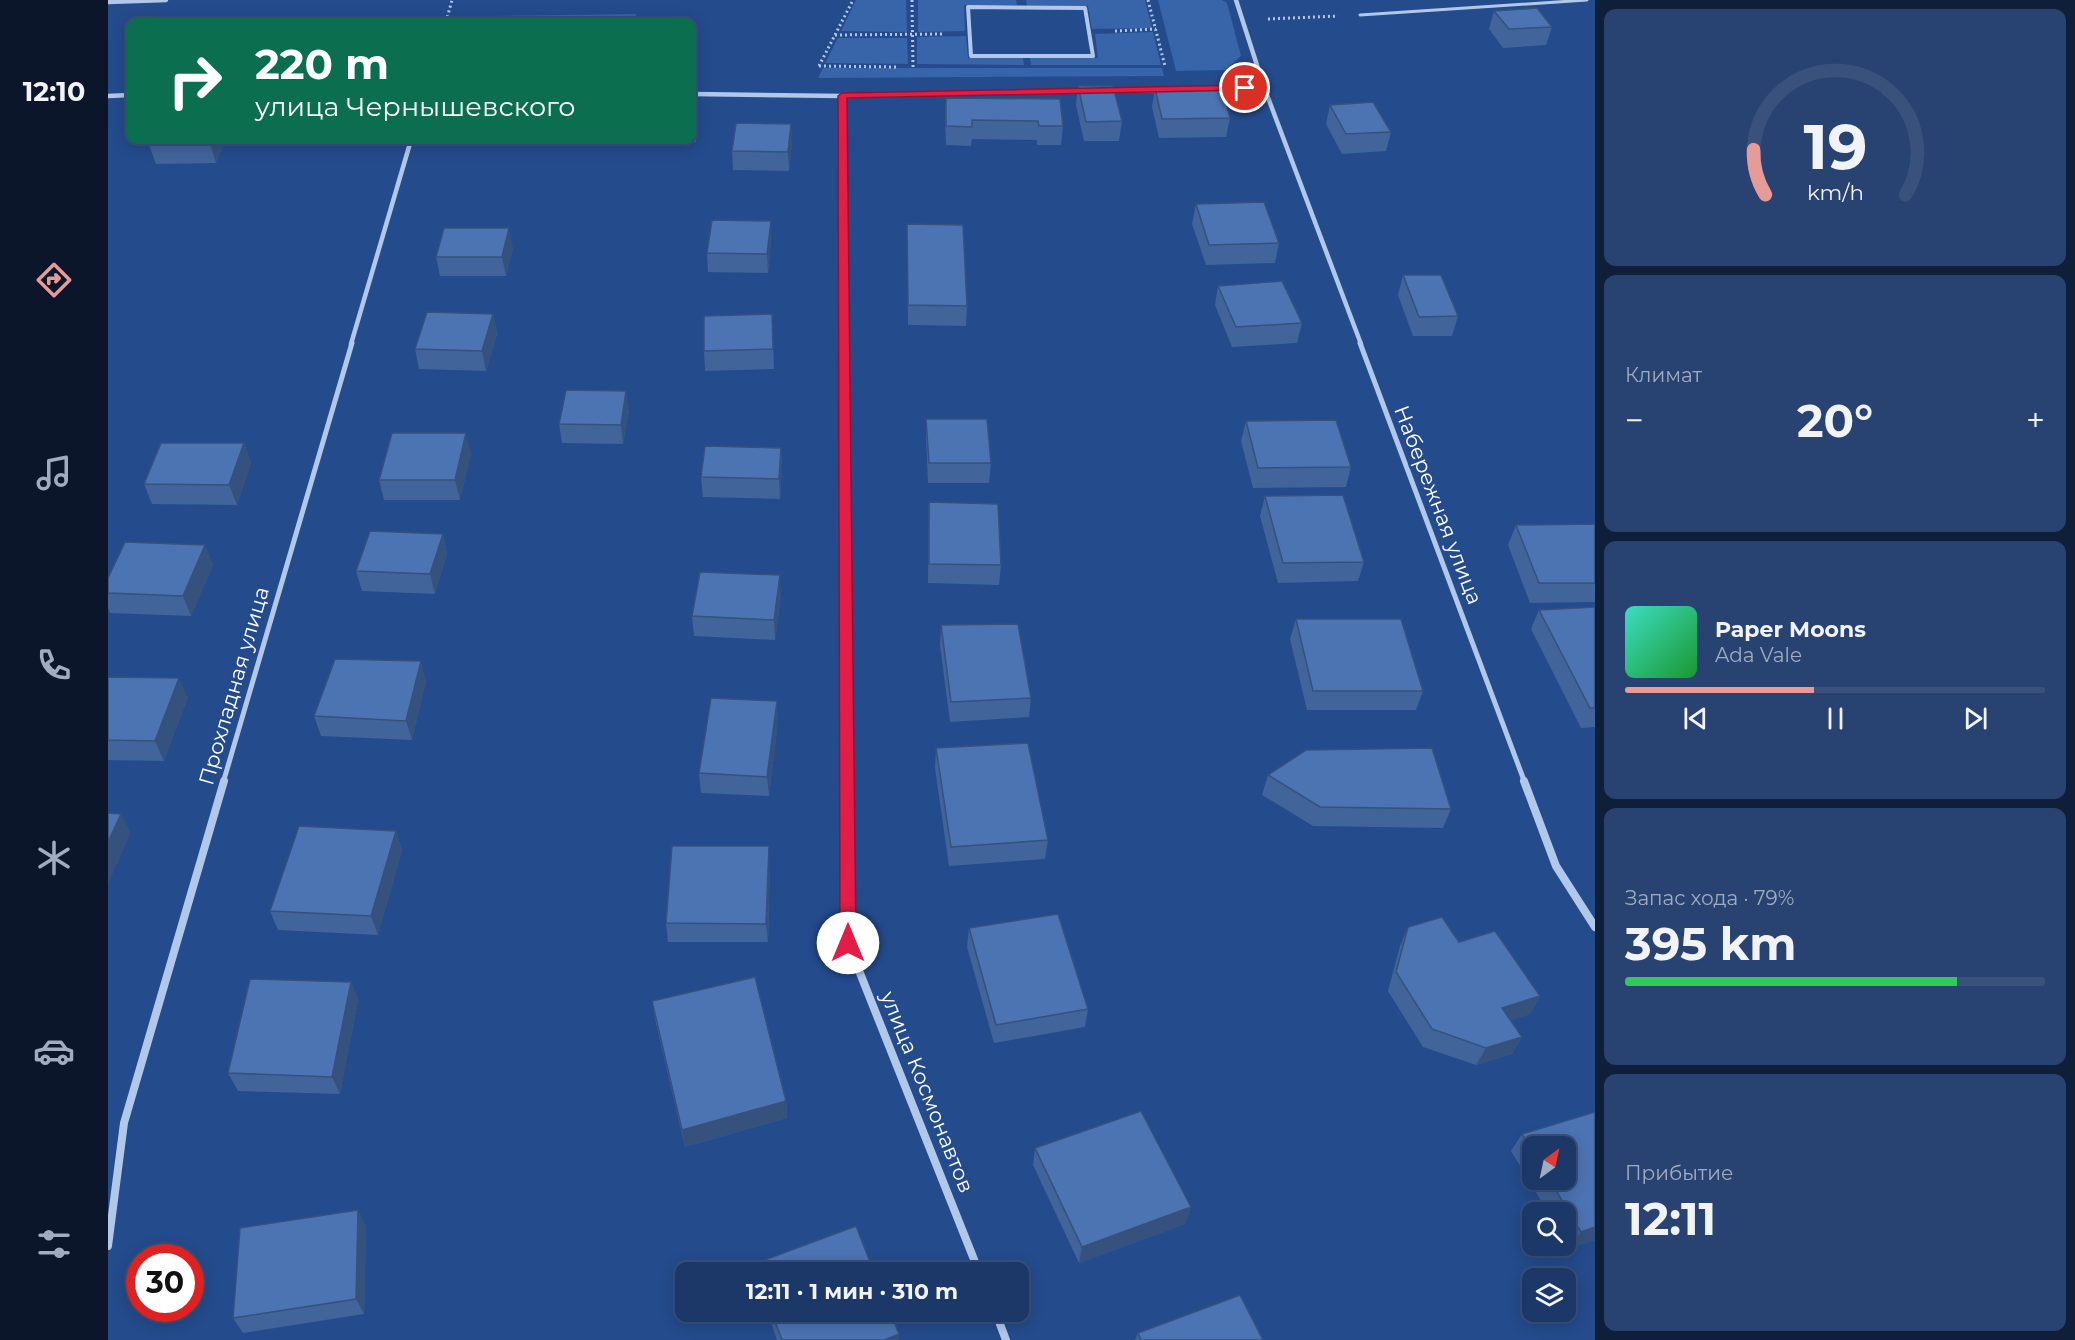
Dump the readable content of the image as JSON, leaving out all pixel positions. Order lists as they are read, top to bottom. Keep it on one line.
{"streets":{"street":["Набережная улица","Прохладная улица","улица Космонавтов"]},"north":"top right","page":{"tabs":"12:10","turn":["220 m","улица Чернышевского"],"tile":["Климат",["Запас хода · 79%","395 km"],["Прибытие","12:11"]],"heat":["−","20°","+"],"song":["Paper Moons","Ada Vale"],"limit":"30","trip":"12:11 · 1 мин · 310 m","gauge":["19","km/h"]}}
